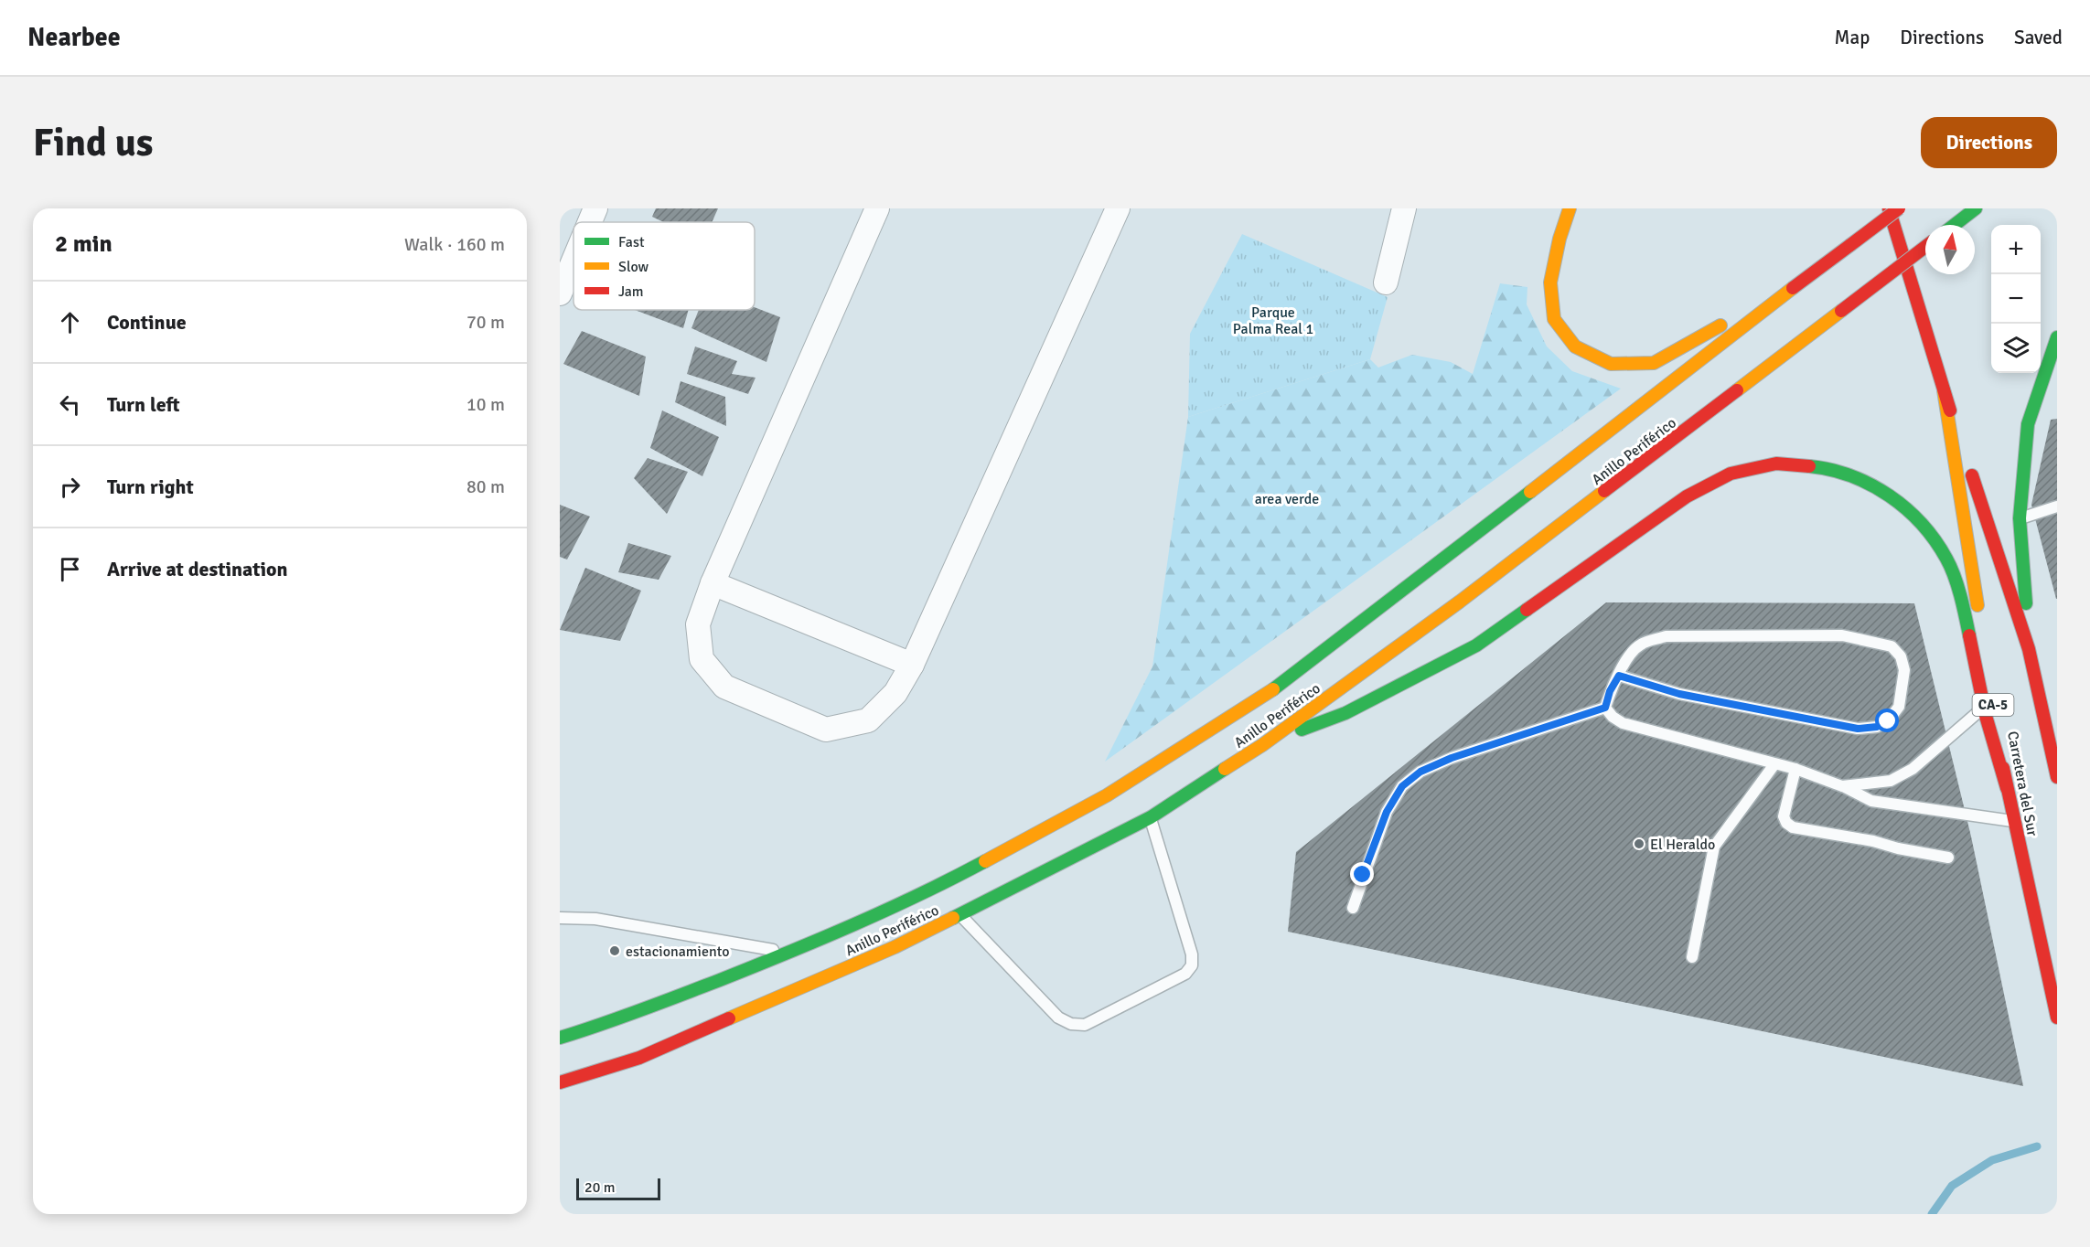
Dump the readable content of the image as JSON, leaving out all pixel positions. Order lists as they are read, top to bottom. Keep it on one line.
{"streets":{"highway":["Anillo Periférico","CA-5","Carretera del Sur"]},"parks":["Parque Palma Real 1","area verde"],"places":["El Heraldo","estacionamiento"],"legend":["Fast","Slow","Jam"],"scale_bar":"20 m","north":"top","page":{"header":"Nearbee","nav":["Map","Directions","Saved"],"buttons":"Directions","title":"Find us","heading":["2 min","Walk · 160 m"],"map_buttons":["+","−"],"list":[["Continue","70 m"],["Turn left","10 m"],["Turn right","80 m"],"Arrive at destination"],"scale":"20 m"}}
